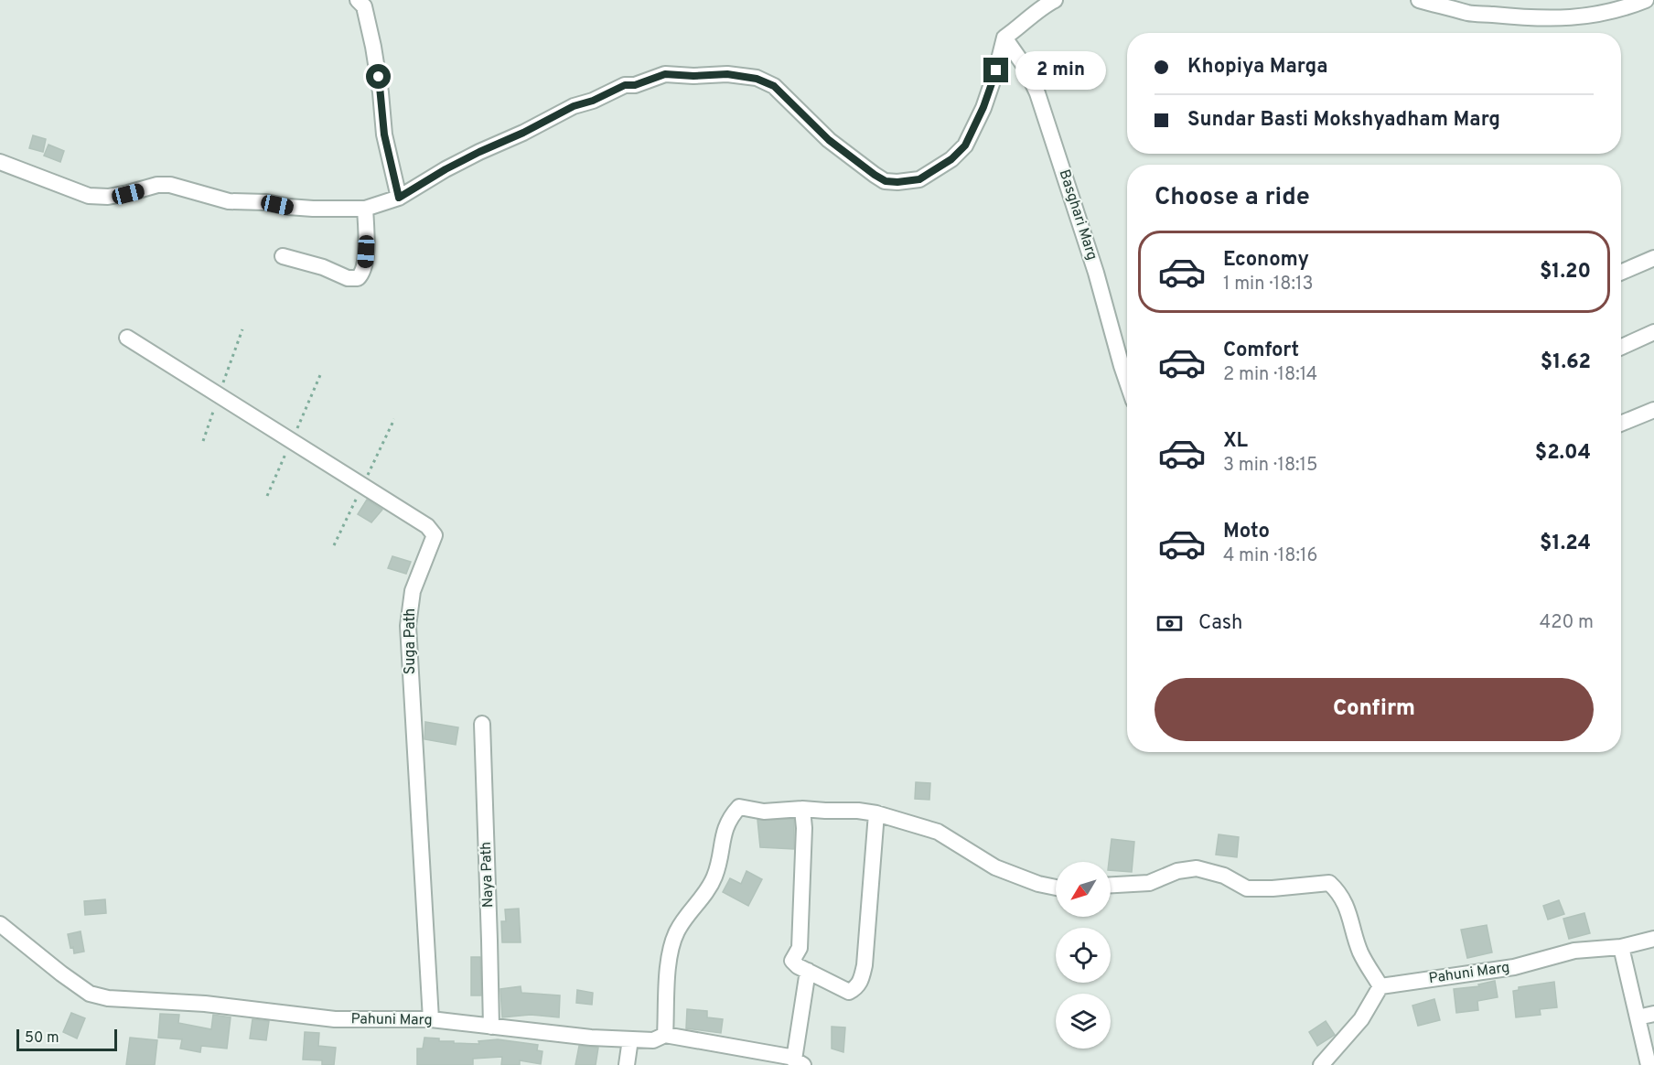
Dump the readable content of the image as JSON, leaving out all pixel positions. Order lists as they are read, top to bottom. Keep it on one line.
{"streets":{"street":["Basghari Marg","Suga Path","Naya Path","Pahuni Marg"]},"crossings":[["Suga Path","Pahuni Marg"],["Naya Path","Pahuni Marg"]],"scale_bar":"50 m","north":"bottom left","page":{"banner":["Khopiya Marga","Sundar Basti Mokshyadham Marg"],"bubble":"2 min","heading":"Choose a ride","list":[{"name":"Economy","note":"1 min · 18:13","value":"$1.20"},{"name":"Comfort","note":"2 min · 18:14","value":"$1.62"},{"name":"XL","note":"3 min · 18:15","value":"$2.04"},{"name":"Moto","note":"4 min · 18:16","value":"$1.24"}],"pay":["Cash","420 m"],"buttons":"Confirm","scale":"50 m"}}
